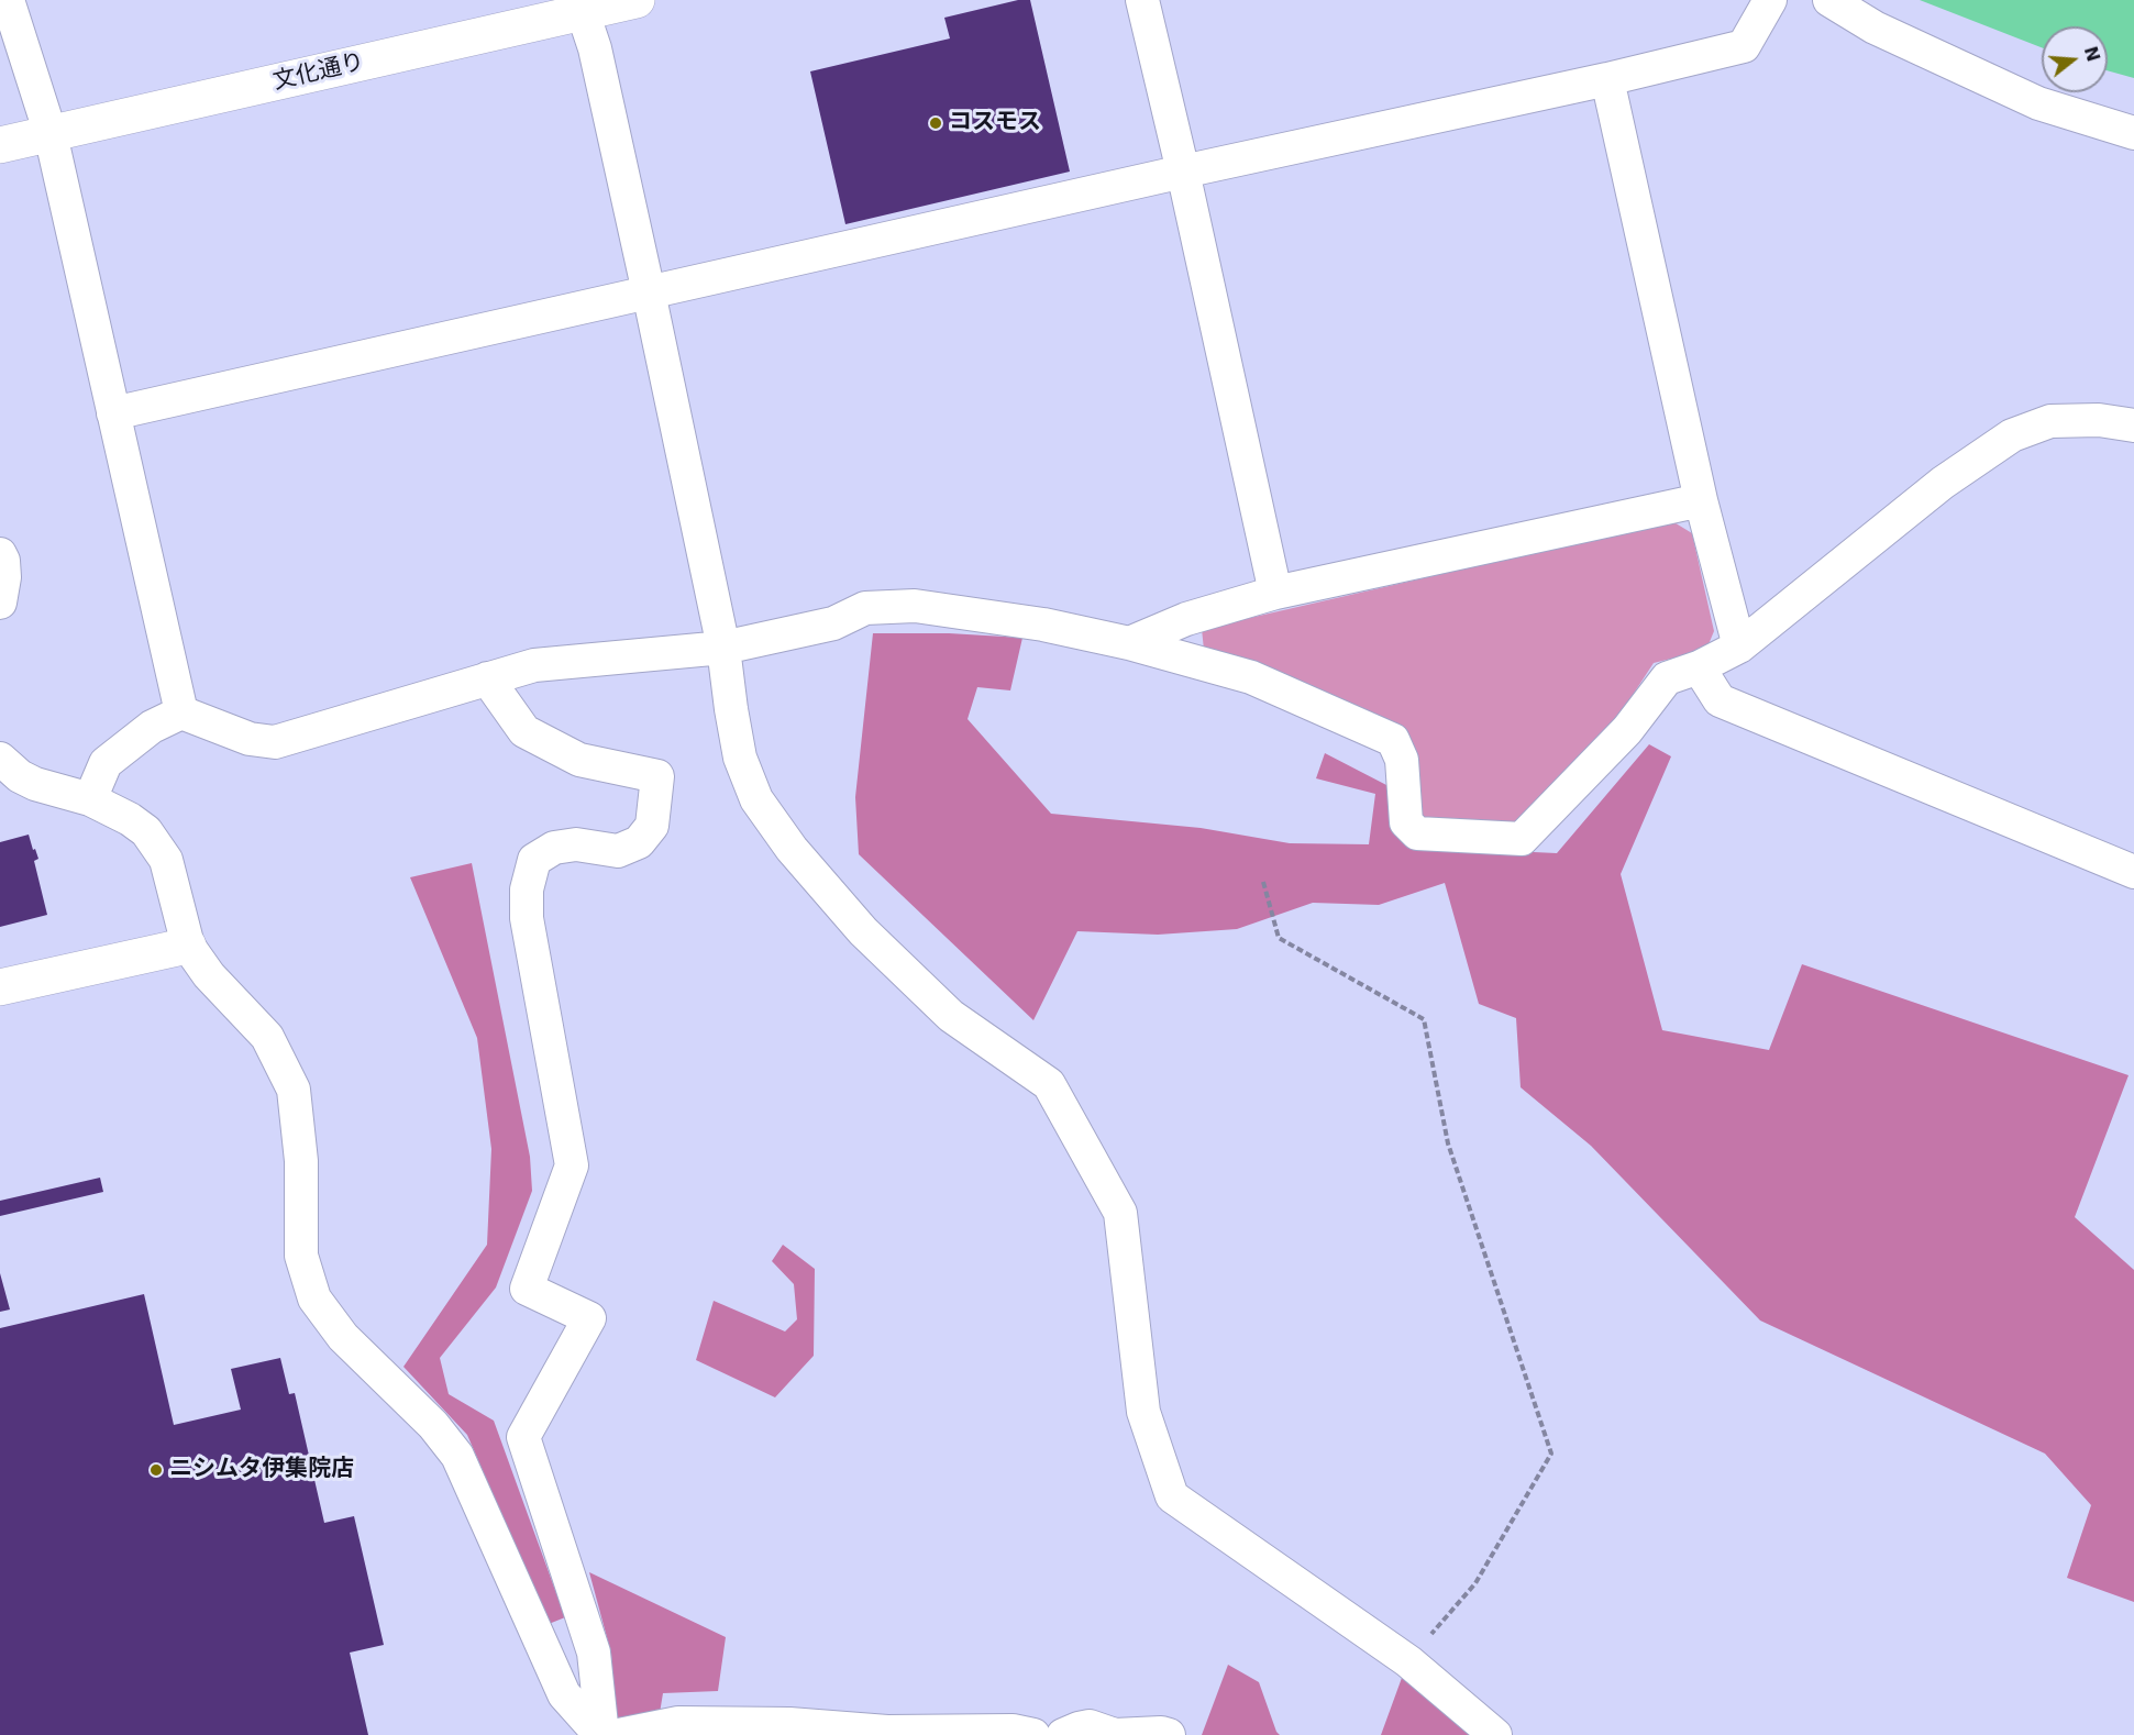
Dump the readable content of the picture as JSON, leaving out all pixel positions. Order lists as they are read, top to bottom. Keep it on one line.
{"streets":{"street":["文化通り"]},"places":["コスモス","ニシムタ伊集院店"],"north":"right"}
